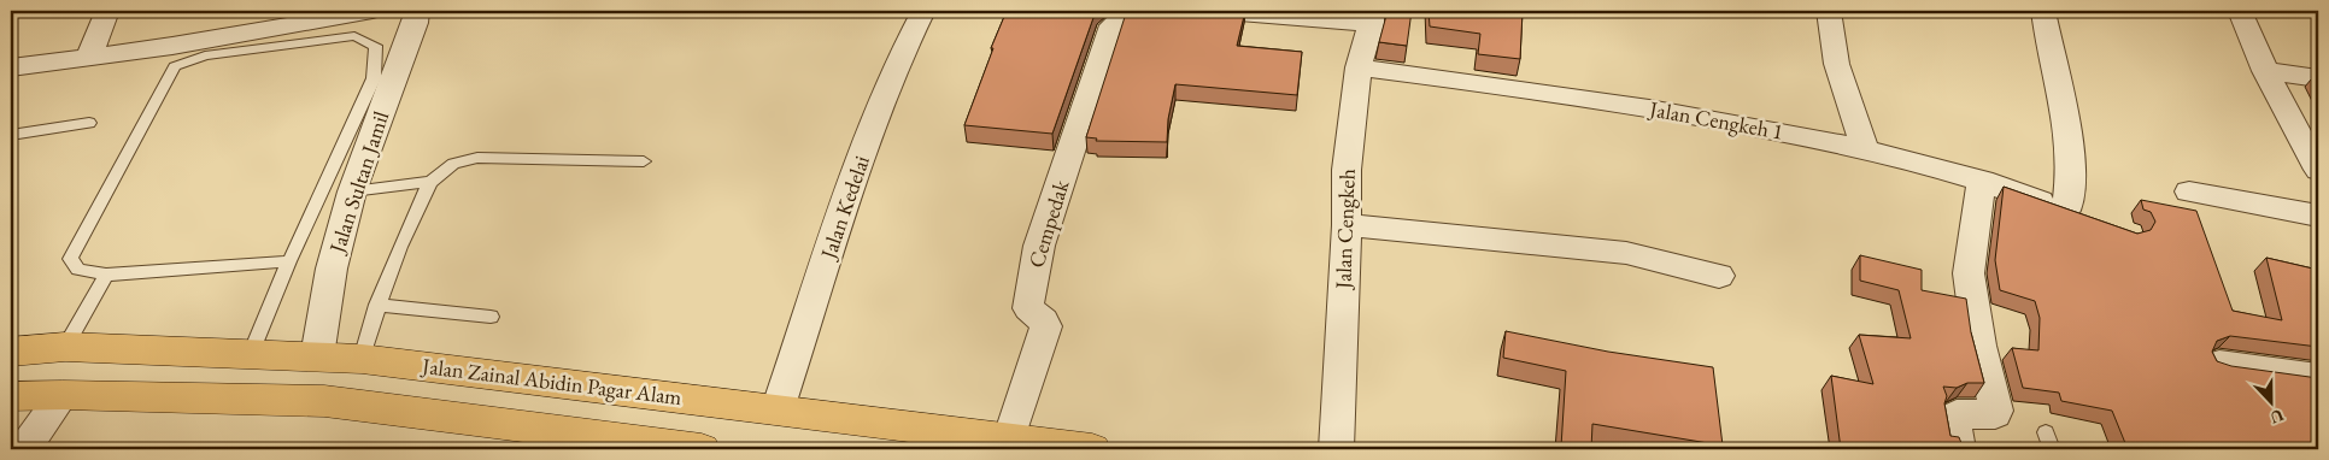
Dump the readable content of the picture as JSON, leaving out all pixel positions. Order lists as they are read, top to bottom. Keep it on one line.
{"streets":{"highway":["Jalan Zainal Abidin Pagar Alam"],"street":["Jalan Cengkeh 1","Jalan Sultan Jamil","Jalan Kedelai","Cempedak","Jalan Cengkeh"]},"crossings":[["Jalan Cengkeh 1","Jalan Cengkeh"],["Jalan Sultan Jamil","Jalan Zainal Abidin Pagar Alam"],["Jalan Kedelai","Jalan Zainal Abidin Pagar Alam"],["Cempedak","Jalan Zainal Abidin Pagar Alam"]],"north":"bottom"}
